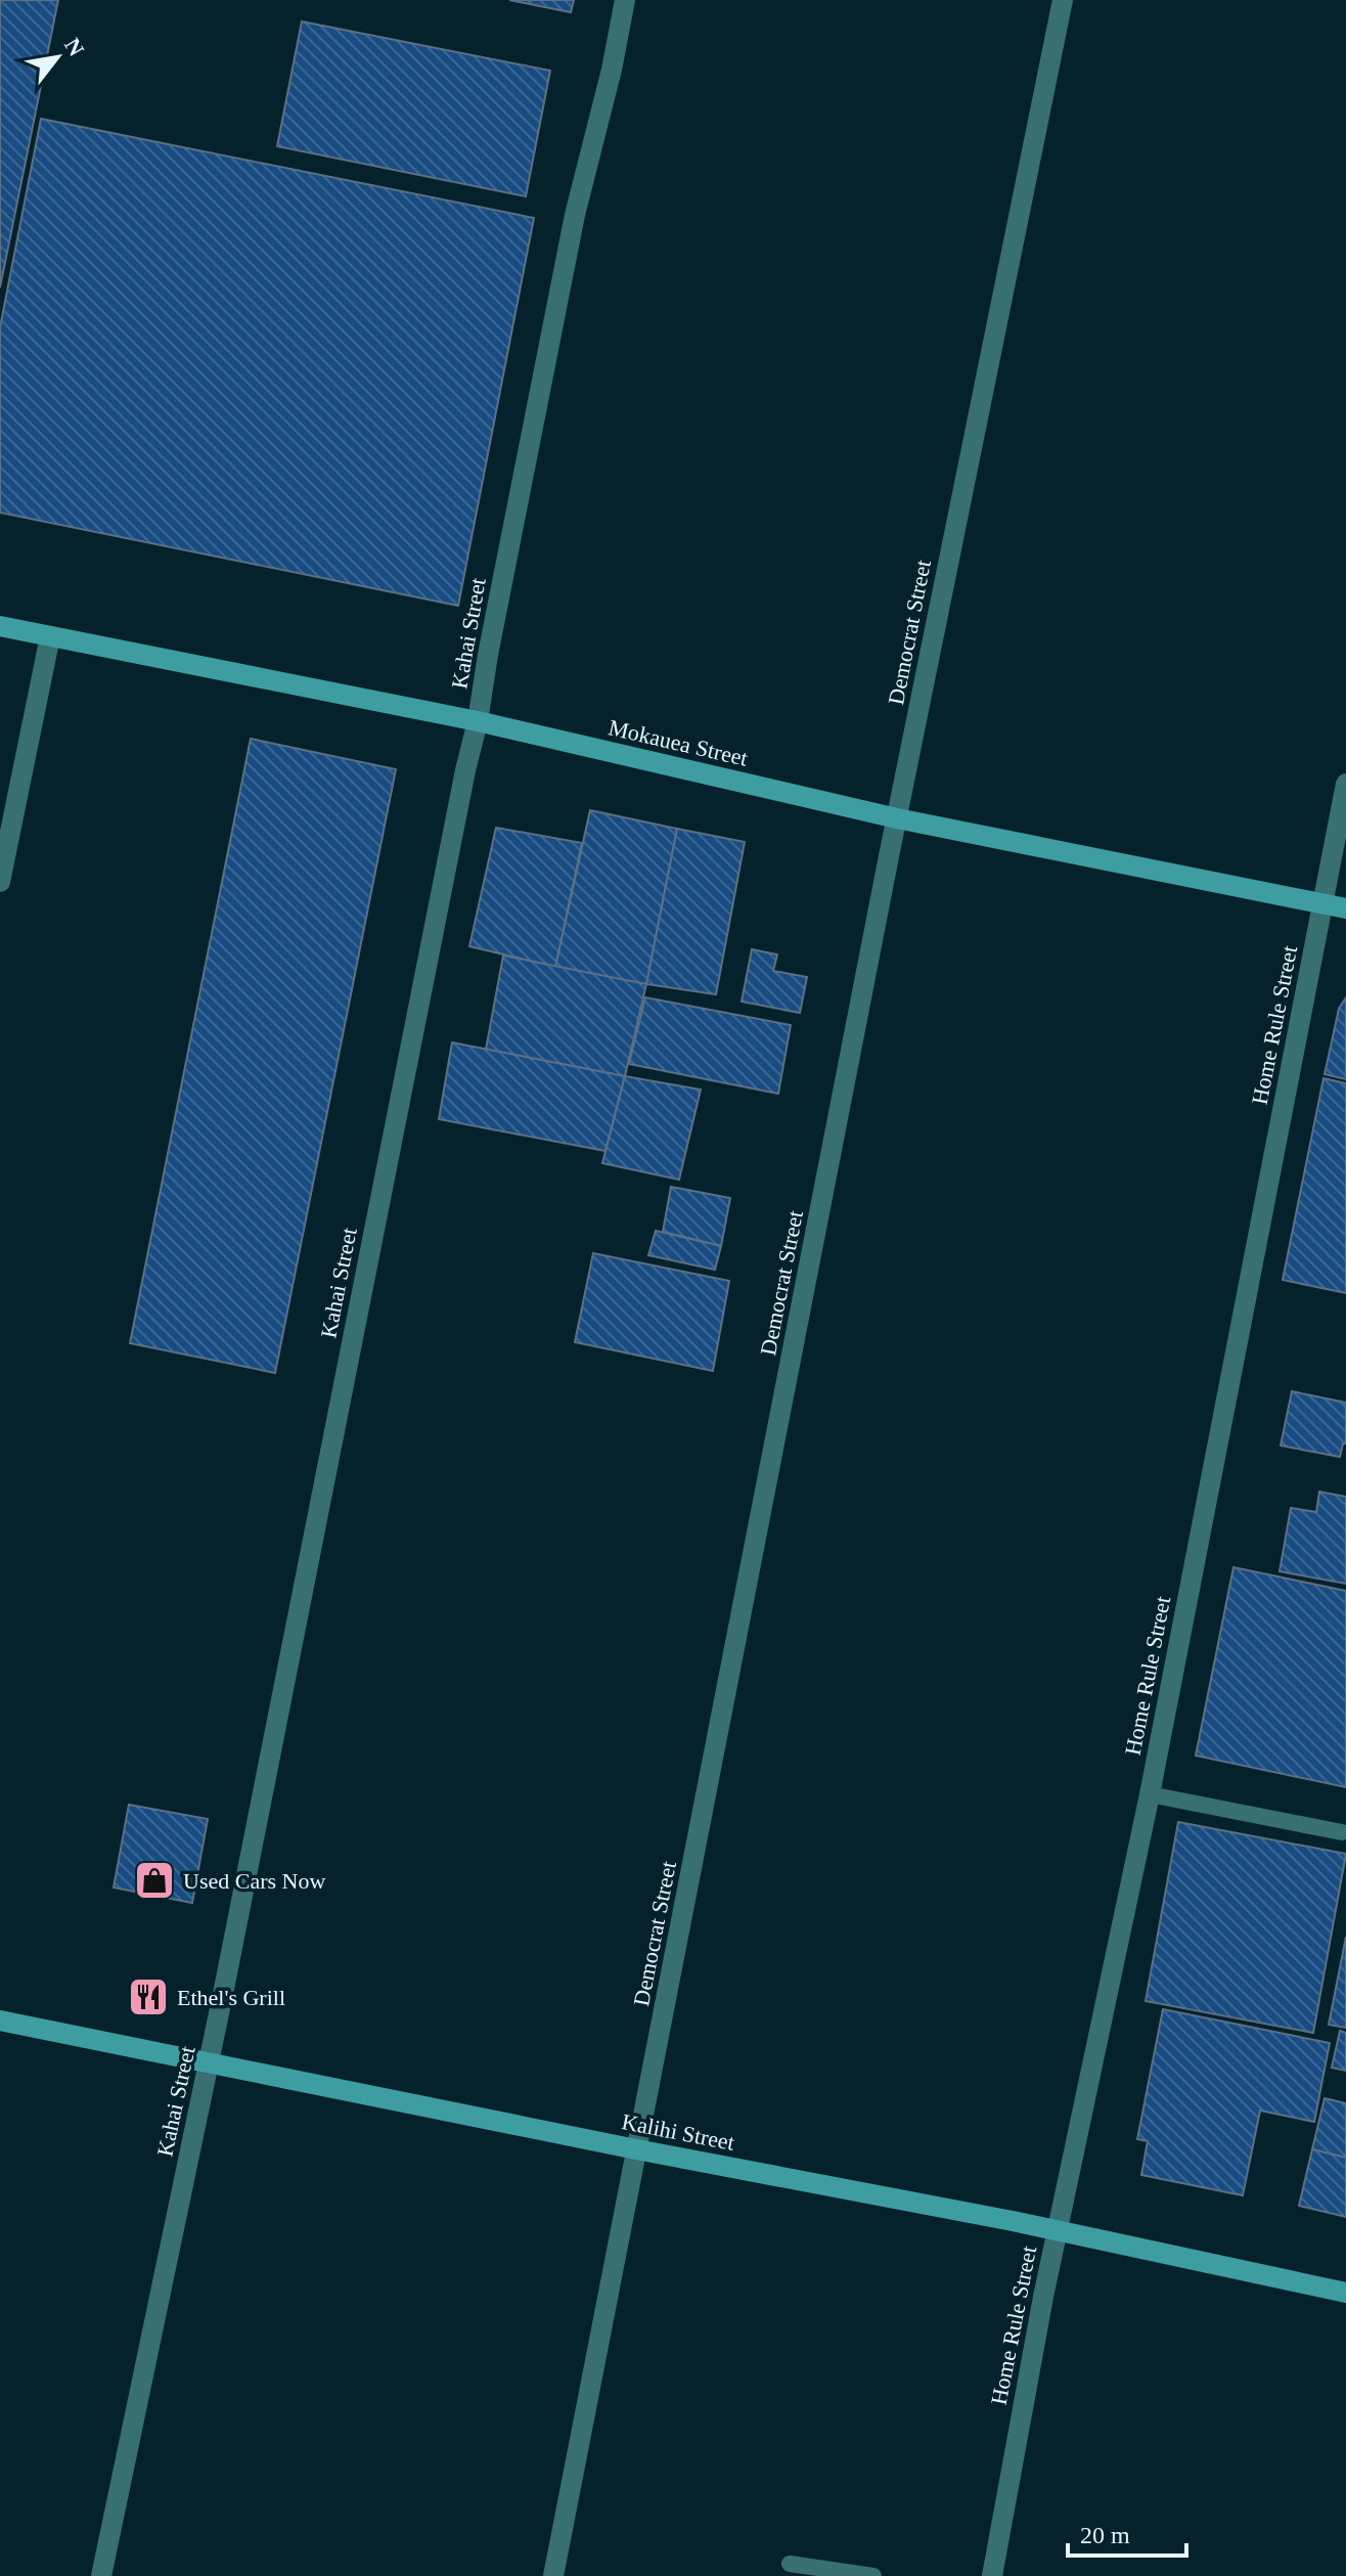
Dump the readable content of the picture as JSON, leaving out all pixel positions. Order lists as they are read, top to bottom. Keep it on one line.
{"streets":{"street":["Democrat Street","Kahai Street","Mokauea Street","Home Rule Street","Kalihi Street"]},"crossings":[["Democrat Street","Mokauea Street"],["Democrat Street","Kalihi Street"],["Kahai Street","Mokauea Street"],["Kahai Street","Kalihi Street"],["Mokauea Street","Home Rule Street"],["Home Rule Street","Kalihi Street"]],"places":{"shop":["Used Cars Now"],"restaurant":["Ethel's Grill"]},"scale_bar":"20 m","north":"top right"}
